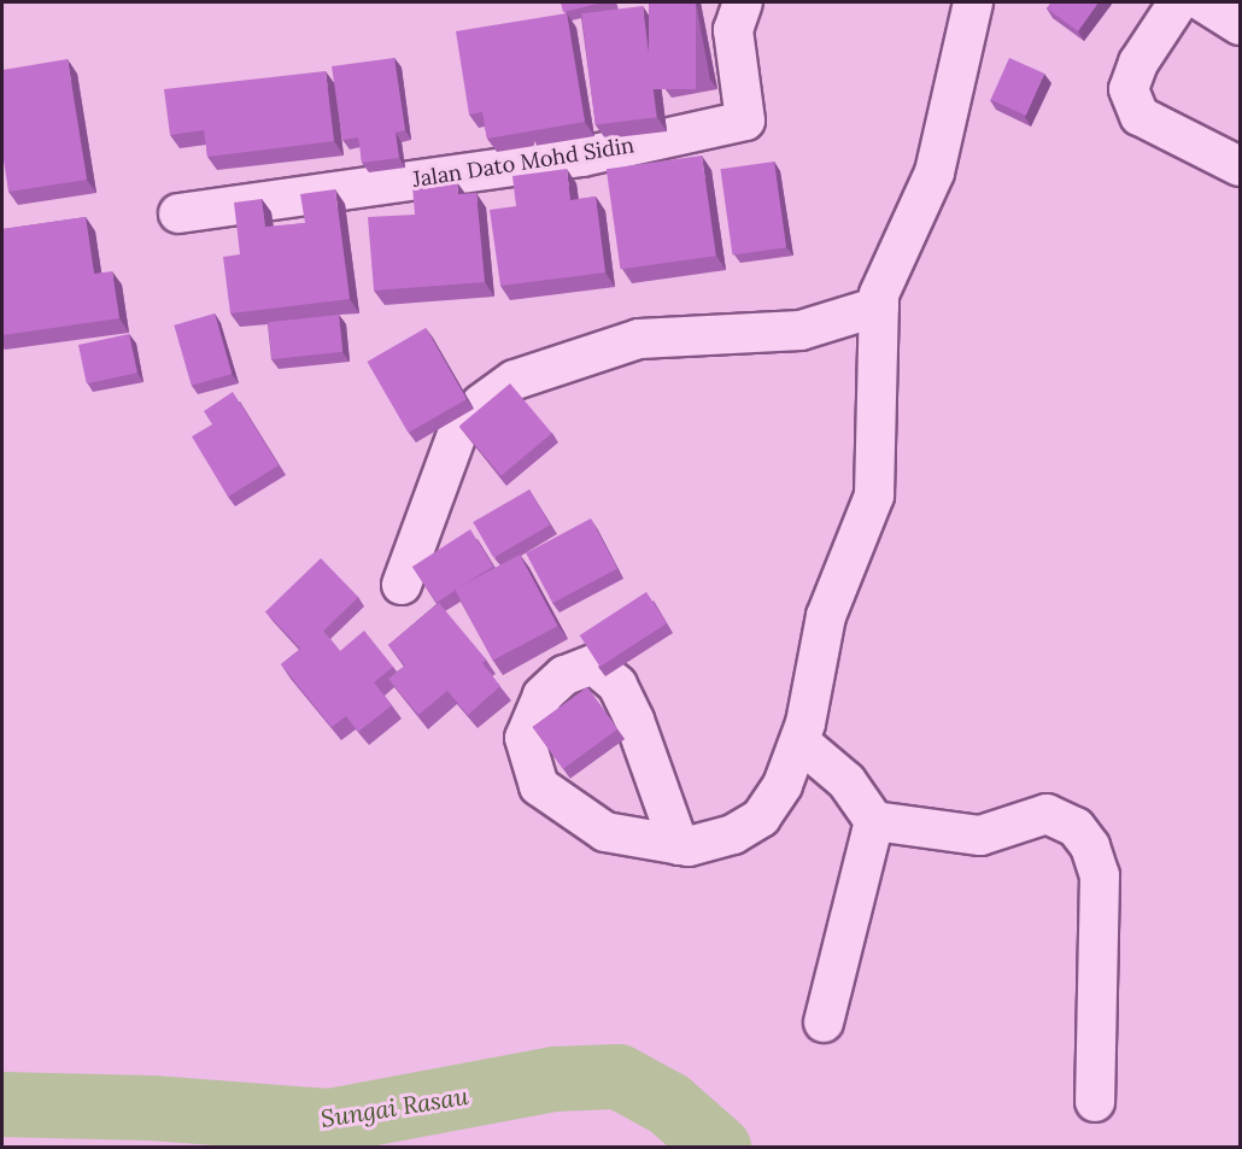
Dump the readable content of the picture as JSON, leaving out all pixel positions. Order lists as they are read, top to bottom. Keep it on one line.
{"streets":{"street":["Jalan Dato Mohd Sidin"]},"water":["Sungai Rasau"]}
